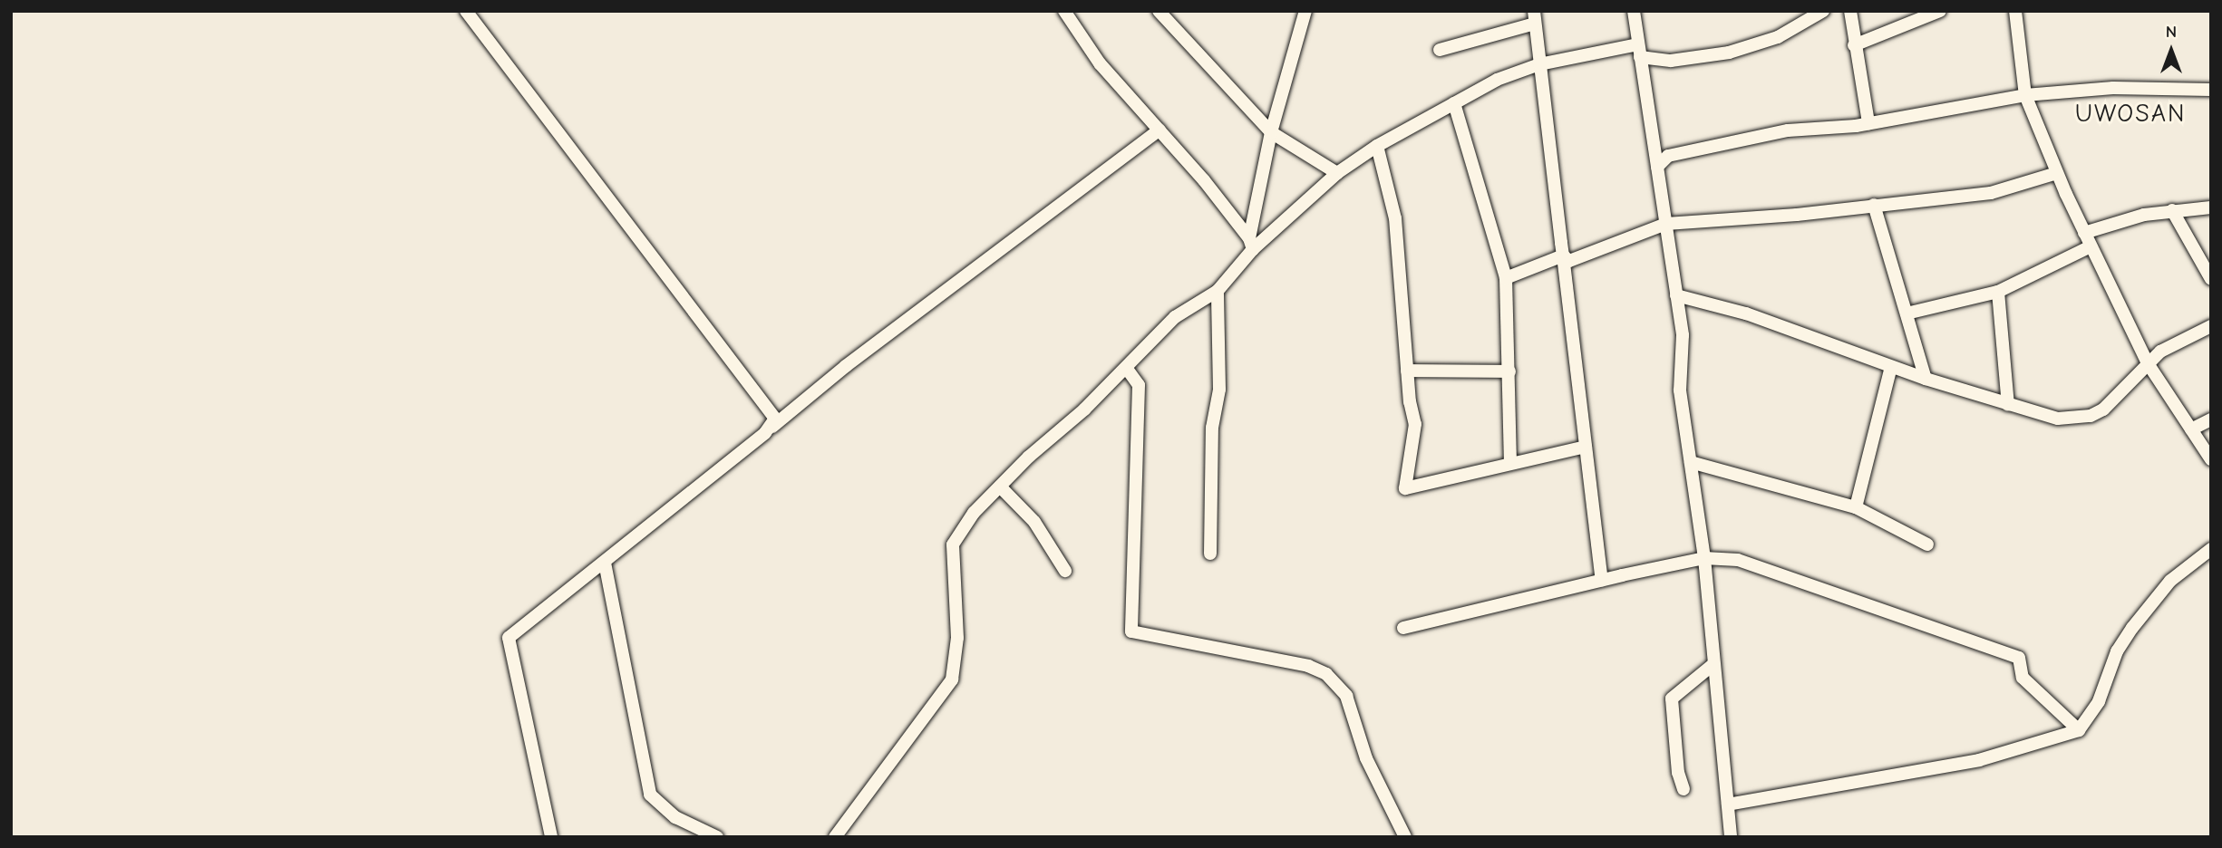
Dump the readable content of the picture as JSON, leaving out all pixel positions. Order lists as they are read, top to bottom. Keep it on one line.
{"districts":["UWOSAN"],"north":"top"}
